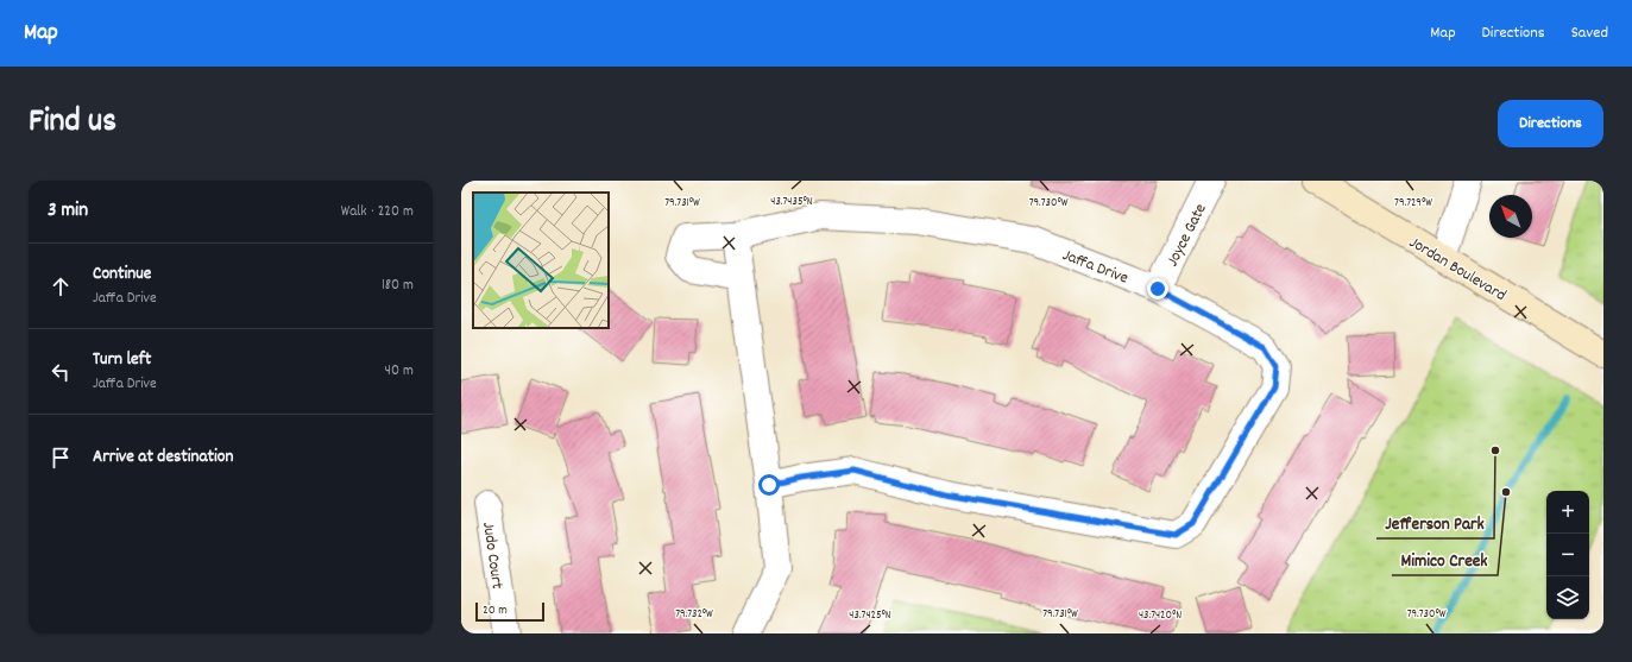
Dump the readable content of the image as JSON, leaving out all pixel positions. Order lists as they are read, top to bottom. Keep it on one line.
{"streets":{"street":["Joyce Gate","Jaffa Drive","Jordan Boulevard","Judo Court"]},"crossings":[["Joyce Gate","Jaffa Drive"]],"places":["Jefferson Park","Mimico Creek"],"scale_bar":"20 m","north":"top left","page":{"header":"Map","nav":["Map","Directions","Saved"],"title":"Find us","buttons":"Directions","heading":["3 min","Walk · 220 m"],"list":[["Continue","Jaffa Drive","180 m"],["Turn left","Jaffa Drive","40 m"],"Arrive at destination"],"map_buttons":["+","−"],"scale":"20 m"},"coordinates":["43.7435°N","79.731°W","79.730°W","79.729°W","79.732°W","43.7425°N","43.7420°N"]}
